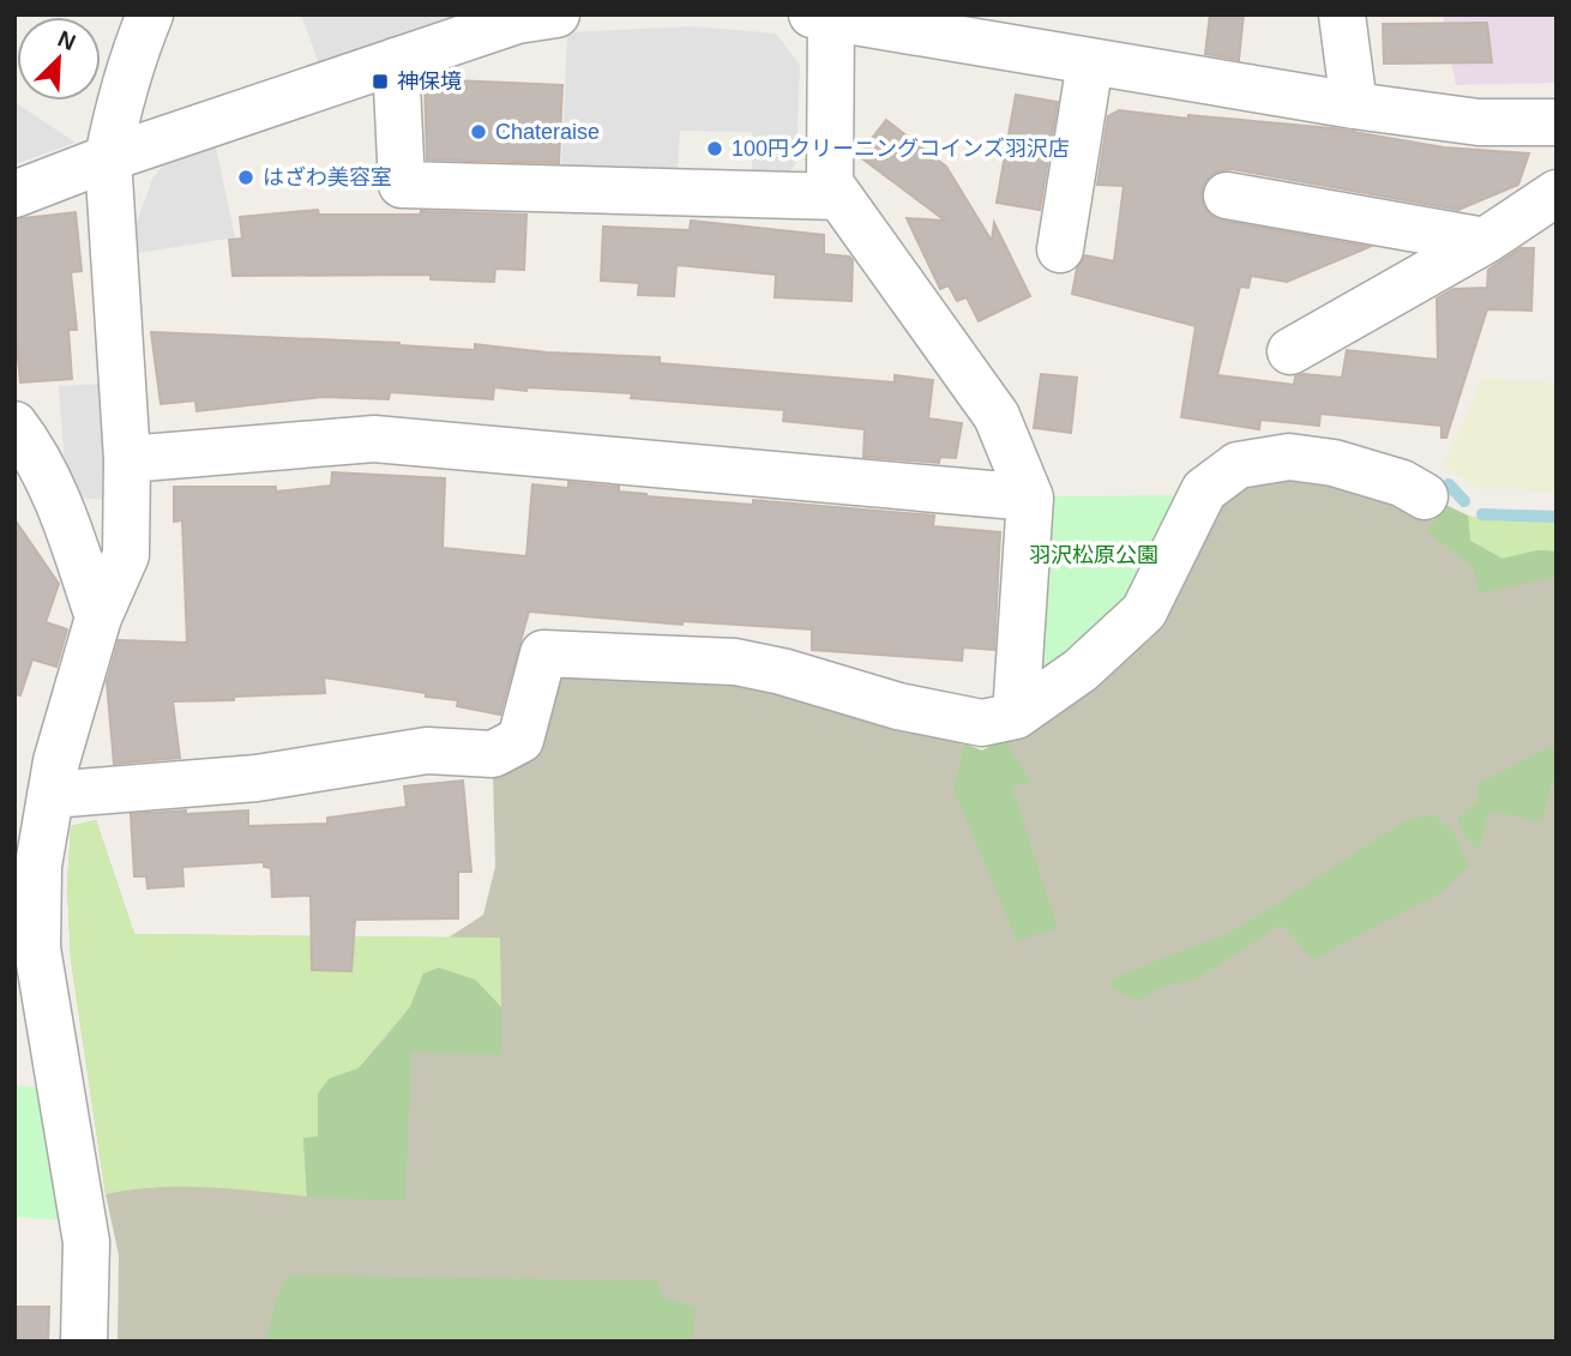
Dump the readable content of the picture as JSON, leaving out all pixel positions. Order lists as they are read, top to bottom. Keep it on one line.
{"parks":["羽沢松原公園"],"places":{"transit":["神保境"],"other":["Chateraise","100円クリーニングコインズ羽沢店","はざわ美容室"]},"north":"top right"}
